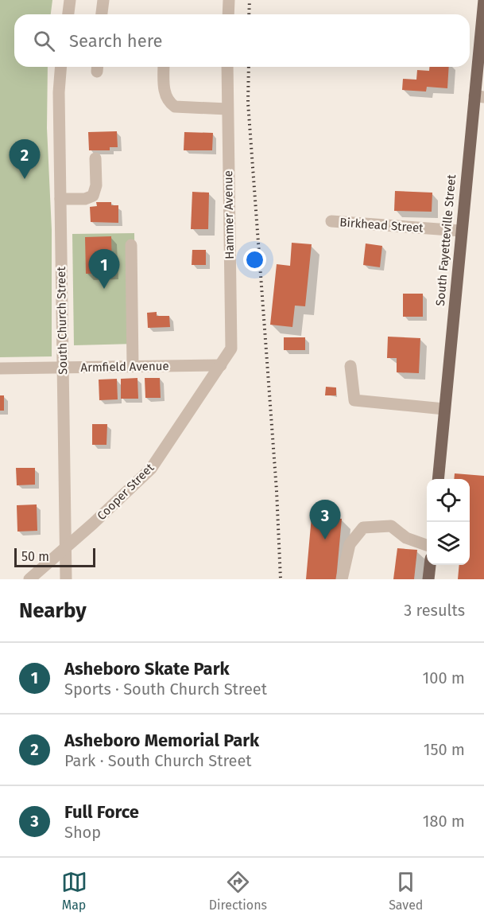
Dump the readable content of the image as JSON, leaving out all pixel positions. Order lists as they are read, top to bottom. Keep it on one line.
{"streets":{"main road":["South Fayetteville Street"],"street":["Hammer Avenue","Birkhead Street","South Church Street","Armfield Avenue","Cooper Street"]},"crossings":[["Hammer Avenue","Armfield Avenue"],["Hammer Avenue","Cooper Street"],["Birkhead Street","South Fayetteville Street"],["South Church Street","Armfield Avenue"],["South Church Street","Cooper Street"],["Armfield Avenue","Cooper Street"]],"scale_bar":"50 m","page":{"search":"Search here","pins":["2","1","3"],"scale":"50 m","heading":["Nearby","3 results"],"list":[{"mark":"1","name":"Asheboro Skate Park","note":"Sports · South Church Street","value":"100 m"},{"mark":"2","name":"Asheboro Memorial Park","note":"Park · South Church Street","value":"150 m"},{"mark":"3","name":"Full Force","note":"Shop","value":"180 m"}],"nav":["Map","Directions","Saved"]}}
